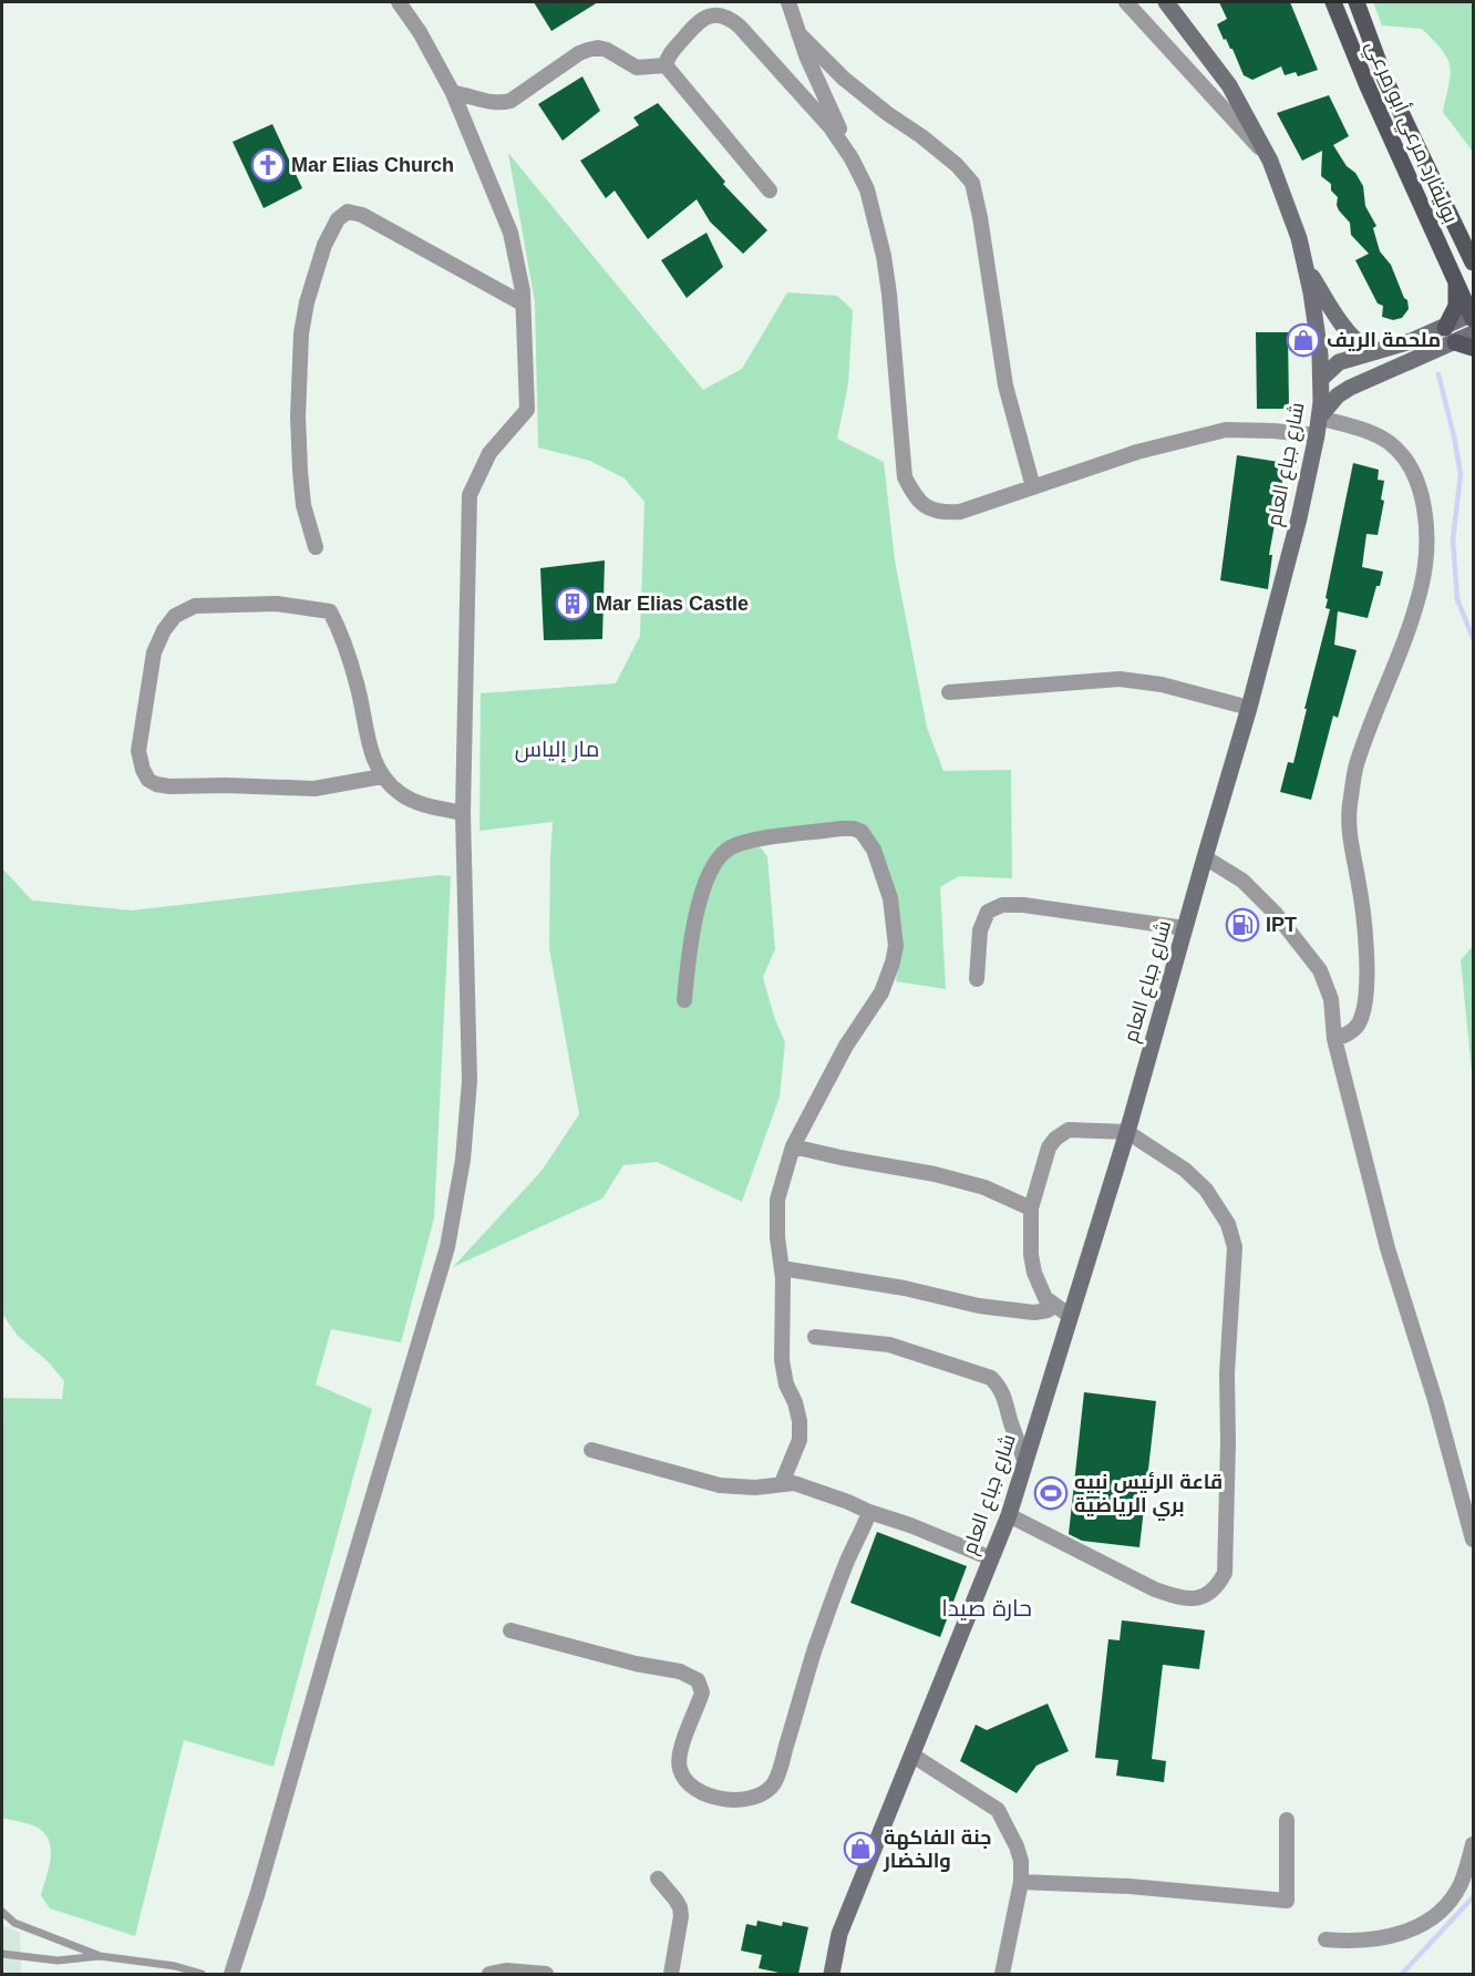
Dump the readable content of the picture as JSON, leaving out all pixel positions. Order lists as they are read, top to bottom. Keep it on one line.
{"streets":{"main road":["بوليفارد مرعي أبو مرعي","شارع جباع العام"]},"districts":["مار إلياس","حارة صيدا"],"places":{"church":["Mar Elias Church"],"shop":["ملحمة الريف","جنة الفاكهة والخضار"],"building":["Mar Elias Castle"],"fuel station":["IPT"],"sports":["قاعة الرئيس نبيه بري الرياضية"]}}
